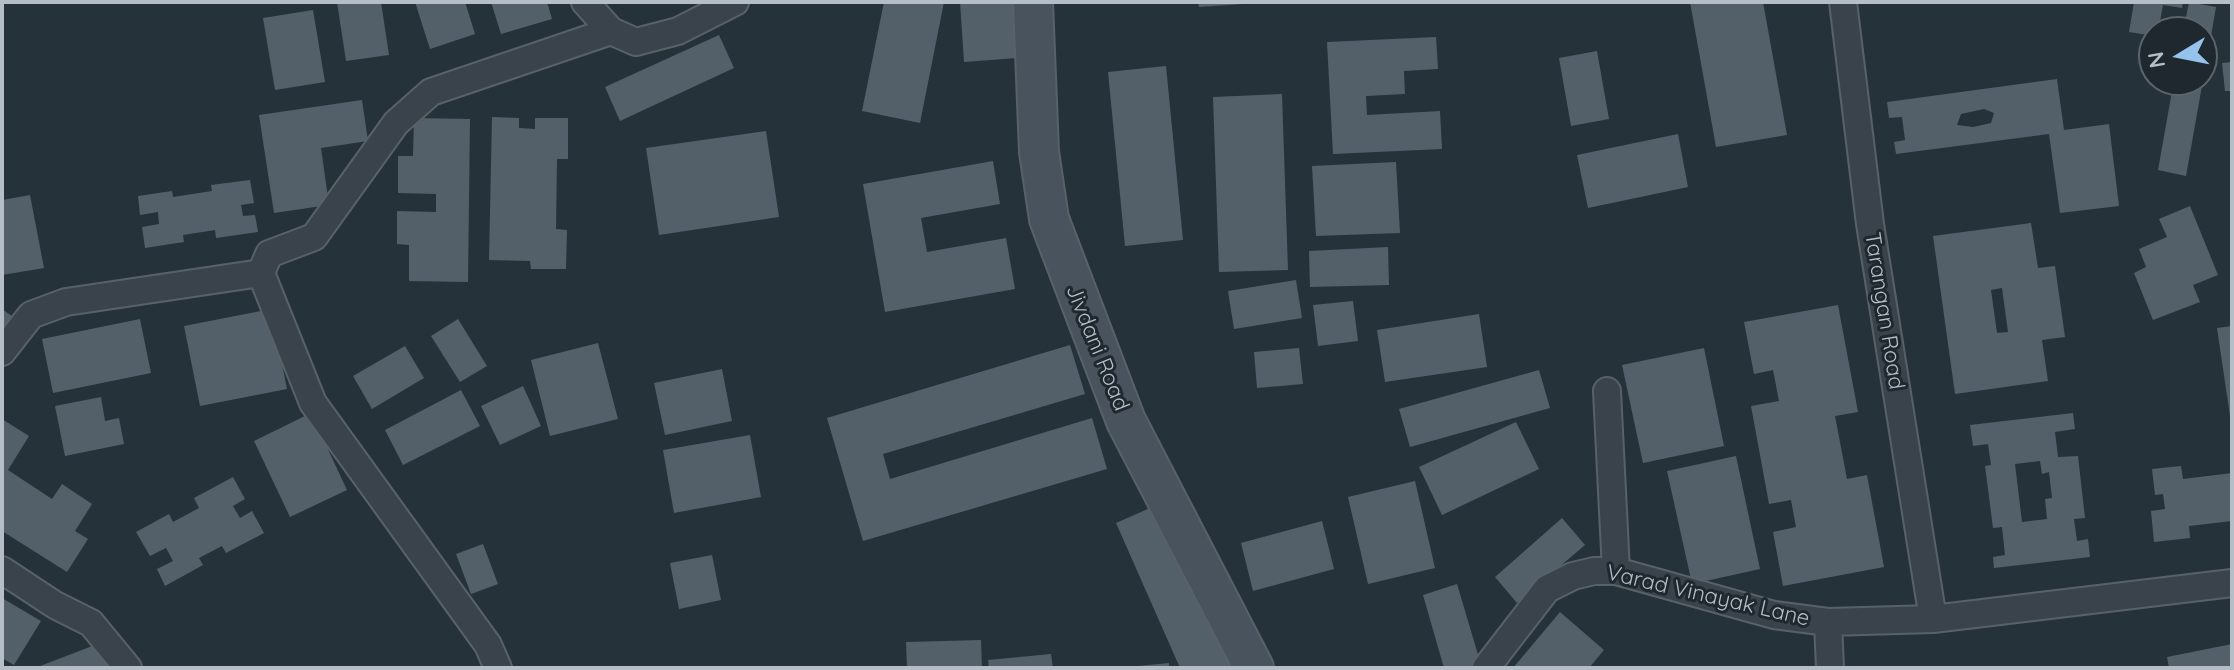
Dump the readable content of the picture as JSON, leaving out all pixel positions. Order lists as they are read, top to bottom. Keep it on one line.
{"streets":{"main road":["Jivdani Road"],"street":["Tarangan Road","Varad Vinayak Lane"]},"crossings":[["Tarangan Road","Varad Vinayak Lane"]],"north":"left"}
